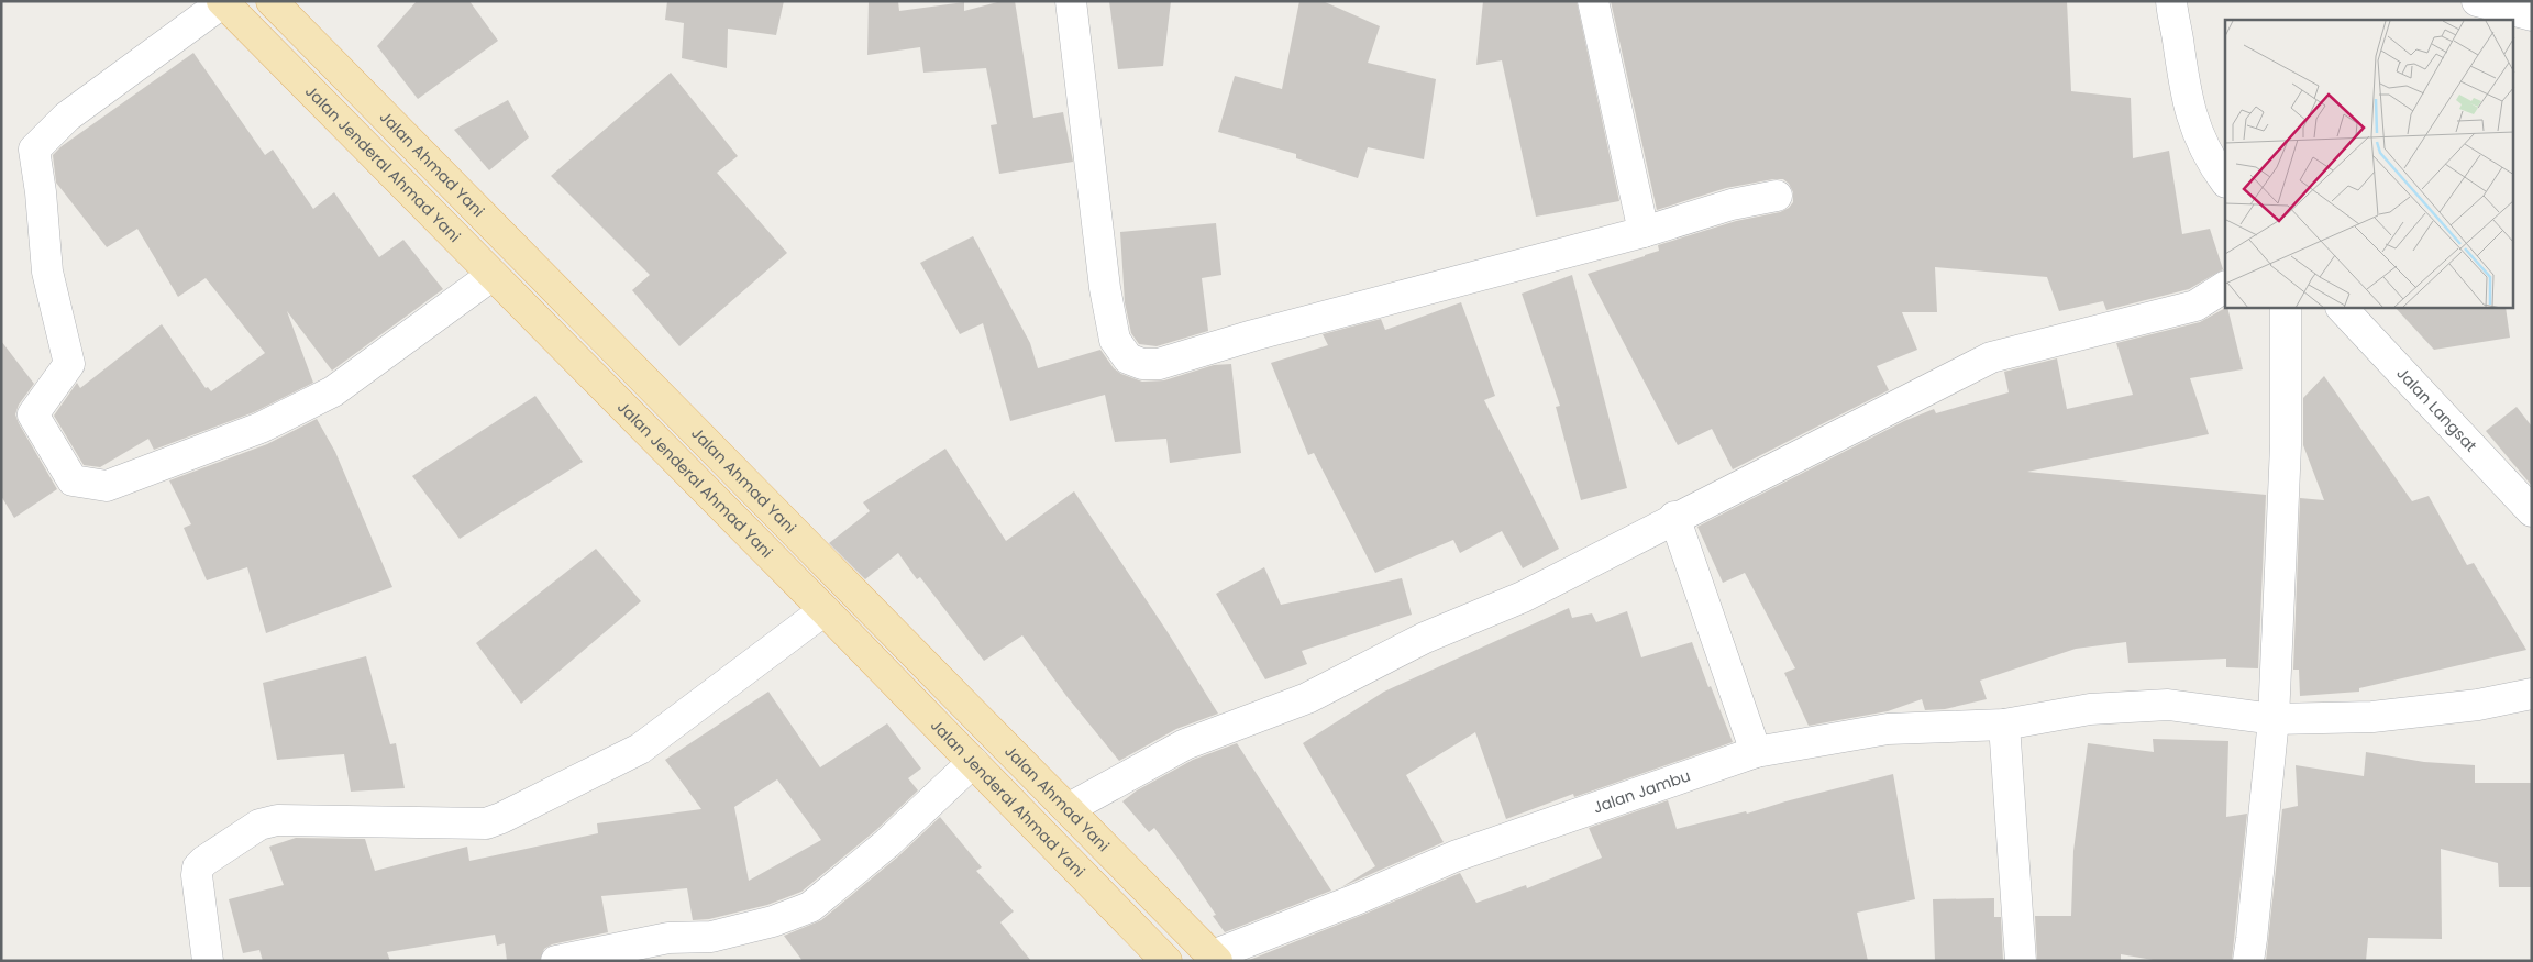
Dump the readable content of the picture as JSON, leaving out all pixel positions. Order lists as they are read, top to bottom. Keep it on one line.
{"streets":{"main road":["Jalan Jenderal Ahmad Yani","Jalan Ahmad Yani"],"street":["Jalan Langsat","Jalan Jambu"]},"crossings":[["Jalan Ahmad Yani","Jalan Jambu"]]}
